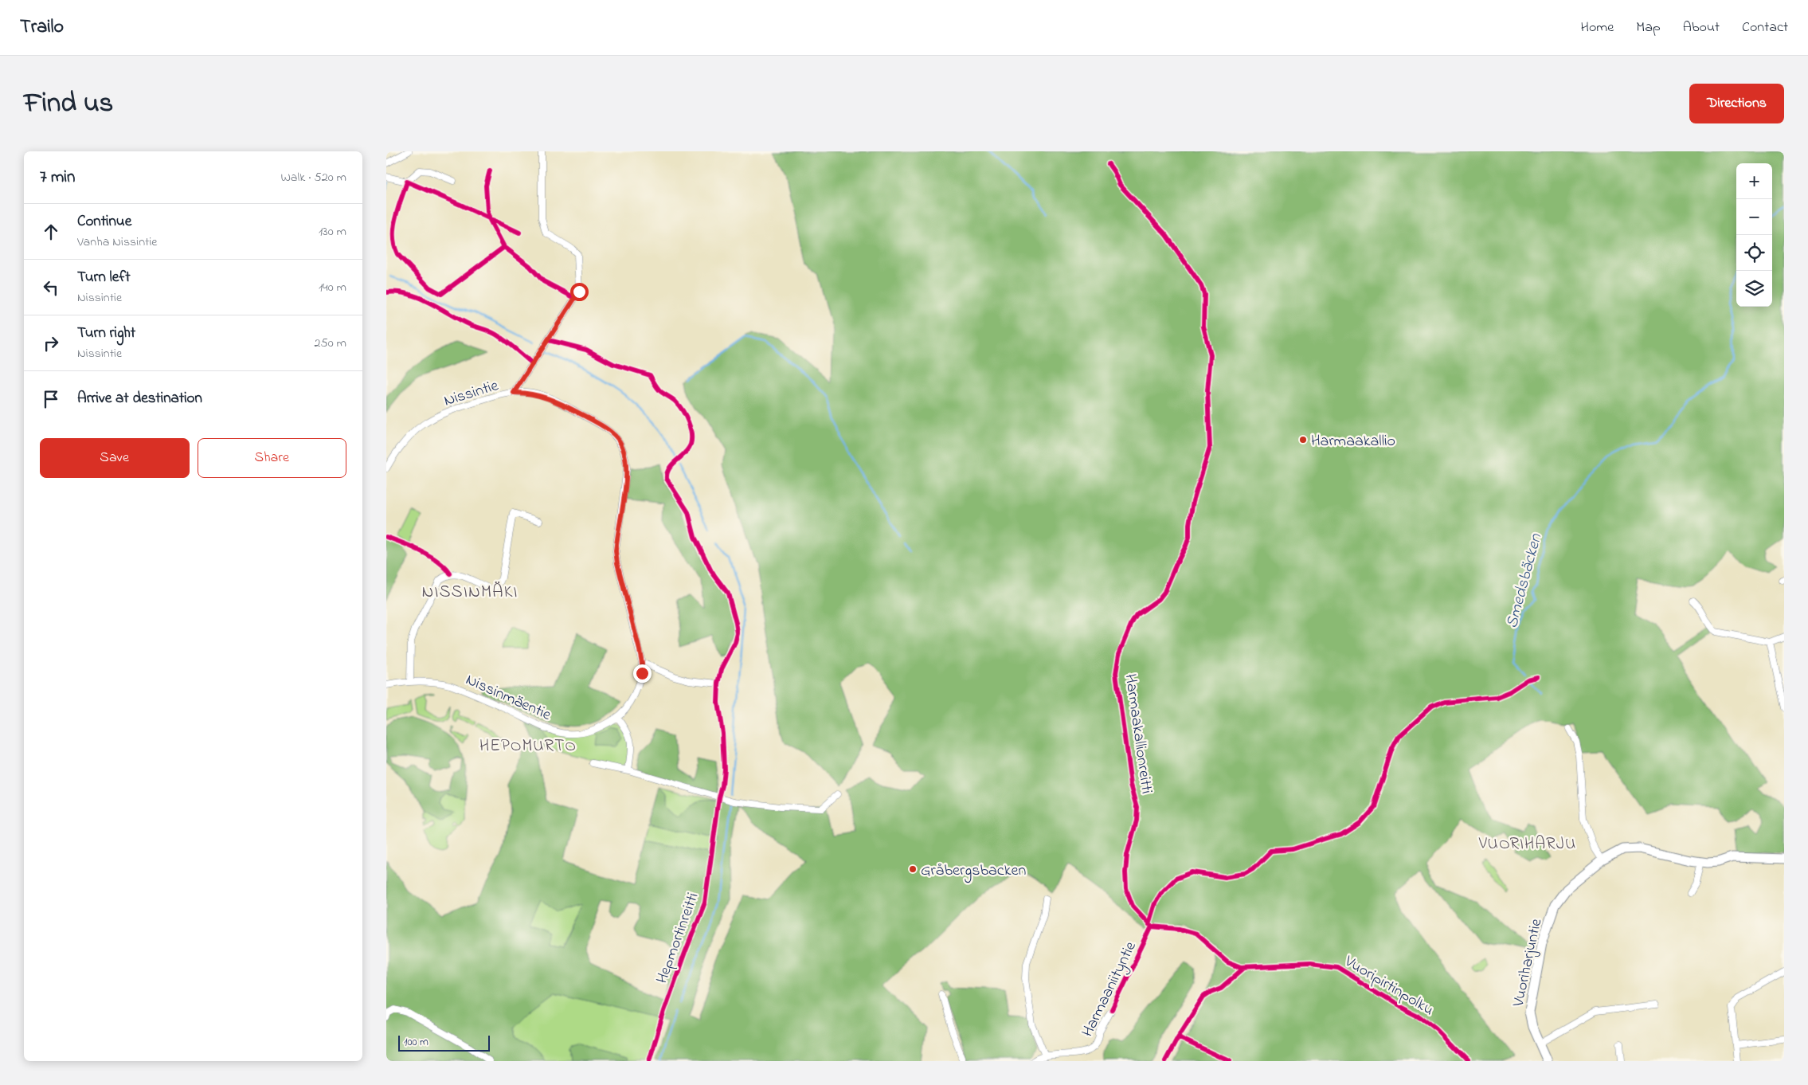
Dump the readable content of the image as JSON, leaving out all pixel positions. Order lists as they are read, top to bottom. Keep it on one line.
{"streets":{"street":["Nissintie","Nissinmäentie","Vuoriharjuntie","Harmaaniityntie"],"cycle path":["Harmaakallionreitti","Hepmortinreitti","Vuoripirtinpolku"]},"crossings":[["Nissintie","Nissinmäentie"]],"districts":["NISSINMÄKI","HEPOMURTO","VUORIHARJU"],"water":["Smedsbäcken"],"places":["Harmaakallio","Gråbergsbacken"],"scale_bar":"100 m","page":{"header":"Trailo","nav":["Home","Map","About","Contact"],"title":"Find us","buttons":["Directions",["Save","Share"]],"heading":["7 min","Walk · 520 m"],"map_buttons":["+","−"],"list":[["Continue","Vanha Nissintie","130 m"],["Turn left","Nissintie","140 m"],["Turn right","Nissintie","250 m"],"Arrive at destination"],"scale":"100 m"}}
